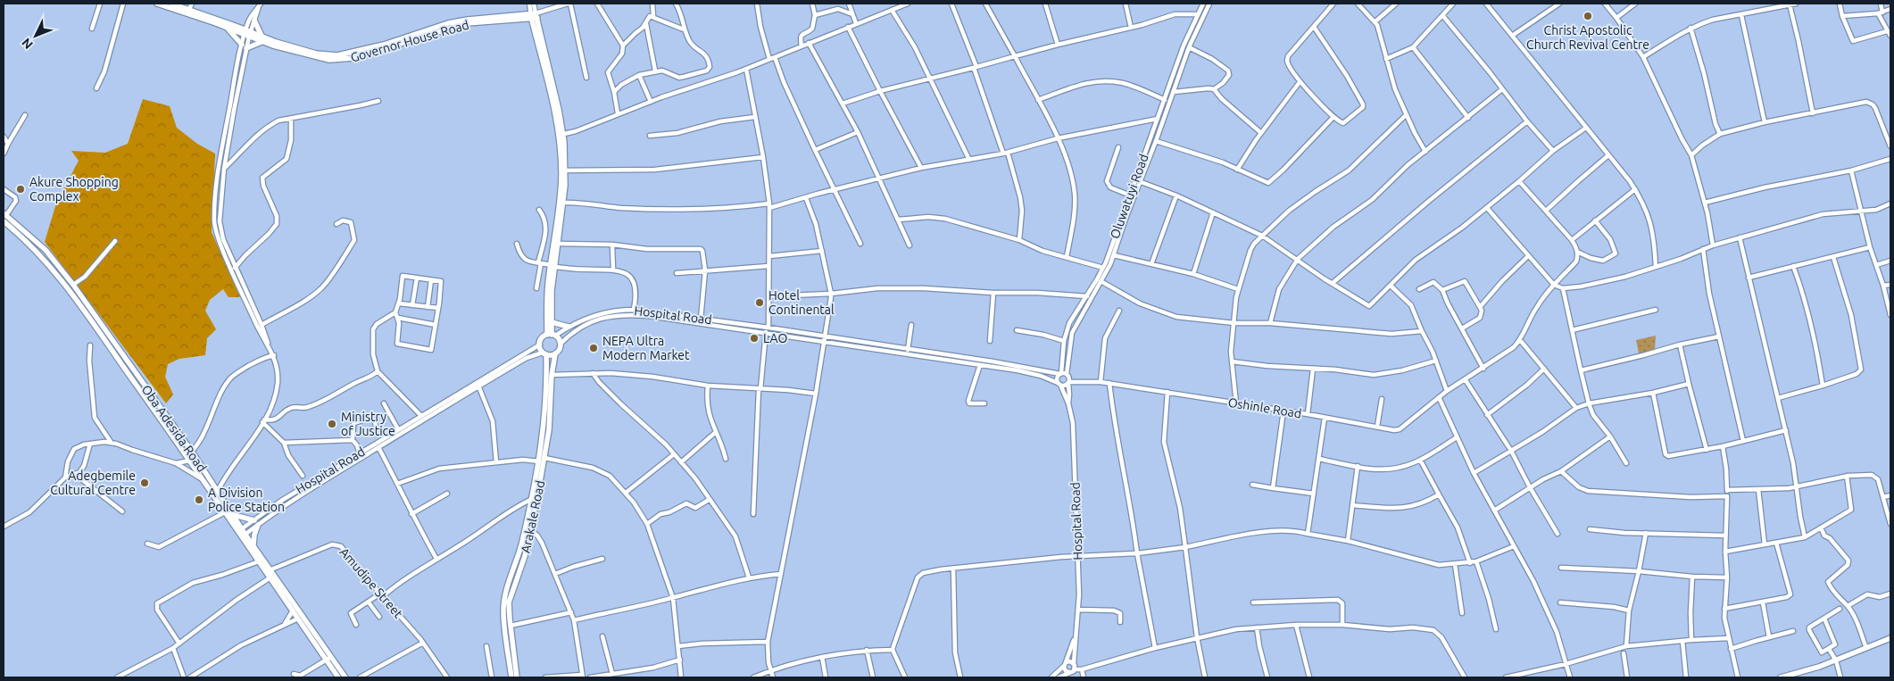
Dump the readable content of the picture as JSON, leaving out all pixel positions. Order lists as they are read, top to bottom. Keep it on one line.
{"streets":{"main road":["Governor House Road","Oba Adesida Road","Arakale Road"],"street":["Oluwatuyi Road","Hospital Road","Oshinle Road","Amudipe Street"]},"crossings":[["Hospital Road","Oba Adesida Road"],["Hospital Road","Arakale Road"],["Oba Adesida Road","Amudipe Street"]],"places":["Christ Apostolic Church Revival Centre","Akure Shopping Complex","Hotel Continental","LAO","NEPA Ultra Modern Market","Ministry of Justice","Adegbemile Cultural Centre","A Division Police Station"],"north":"bottom left"}
